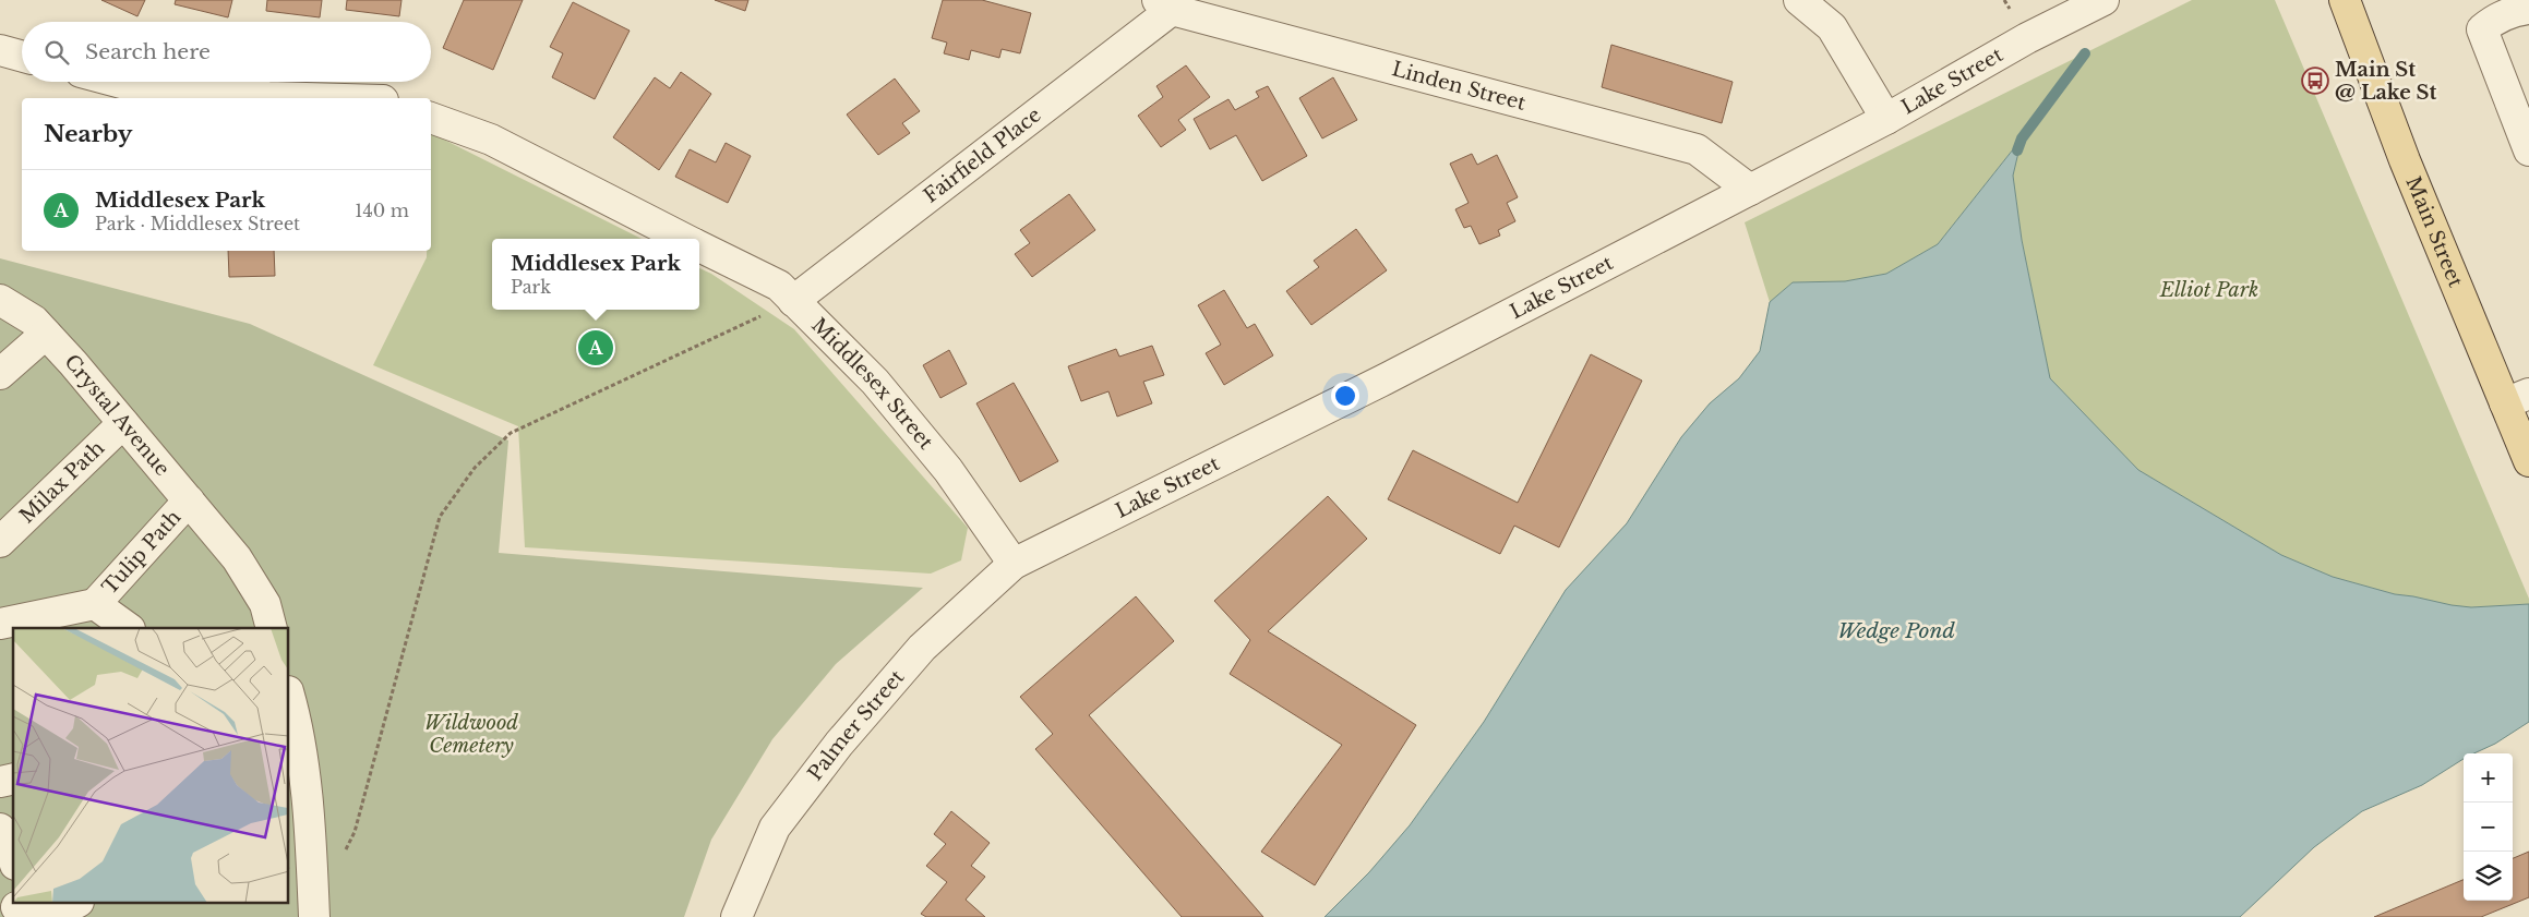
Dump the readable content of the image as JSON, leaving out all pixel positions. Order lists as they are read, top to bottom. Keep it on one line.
{"streets":{"main road":["Main Street"],"street":["Lake Street","Linden Street","Fairfield Place","Middlesex Street","Crystal Avenue","Milax Path","Tulip Path","Palmer Street"]},"crossings":[["Lake Street","Linden Street"],["Lake Street","Middlesex Street"],["Lake Street","Palmer Street"],["Linden Street","Fairfield Place"],["Fairfield Place","Middlesex Street"],["Middlesex Street","Palmer Street"],["Crystal Avenue","Milax Path"],["Crystal Avenue","Tulip Path"]],"water":["Wedge Pond"],"parks":["Elliot Park","Wildwood Cemetery"],"places":{"bus stop":["Main St @ Lake St"]},"page":{"search":"Search here","heading":"Nearby","list":[{"mark":"A","name":"Middlesex Park","note":"Park · Middlesex Street","value":"140 m"}],"popup":["Middlesex Park","Park"],"pins":"A","map_buttons":["+","−"]}}
